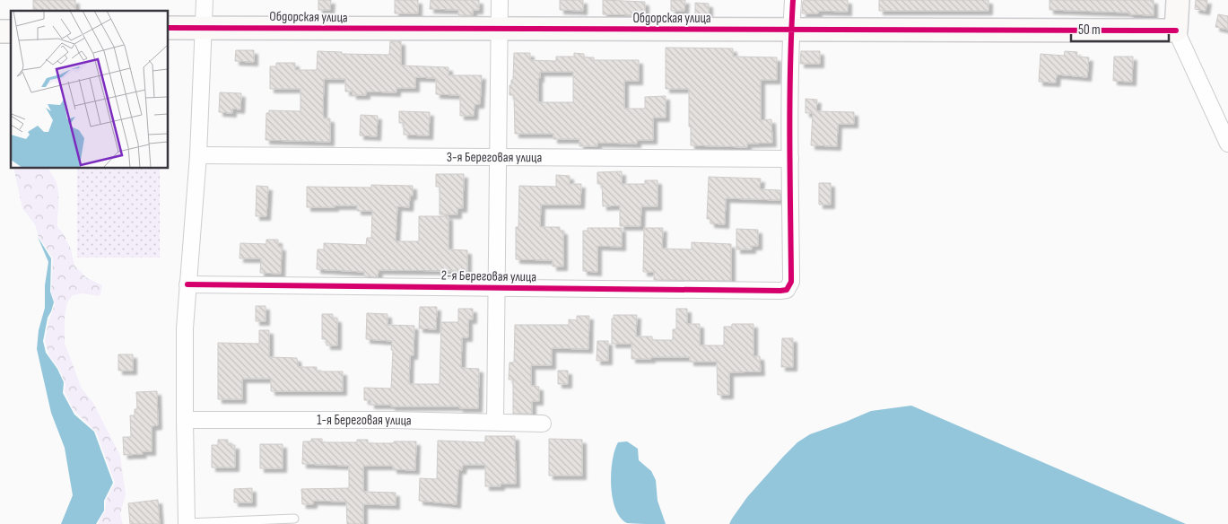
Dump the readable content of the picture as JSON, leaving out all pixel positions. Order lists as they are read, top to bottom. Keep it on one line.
{"streets":{"street":["Обдорская улица","3-я Береговая улица","2-я Береговая улица","1-я Береговая улица"]},"crossings":[["3-я Береговая улица","2-я Береговая улица"]],"scale_bar":"50 m"}
